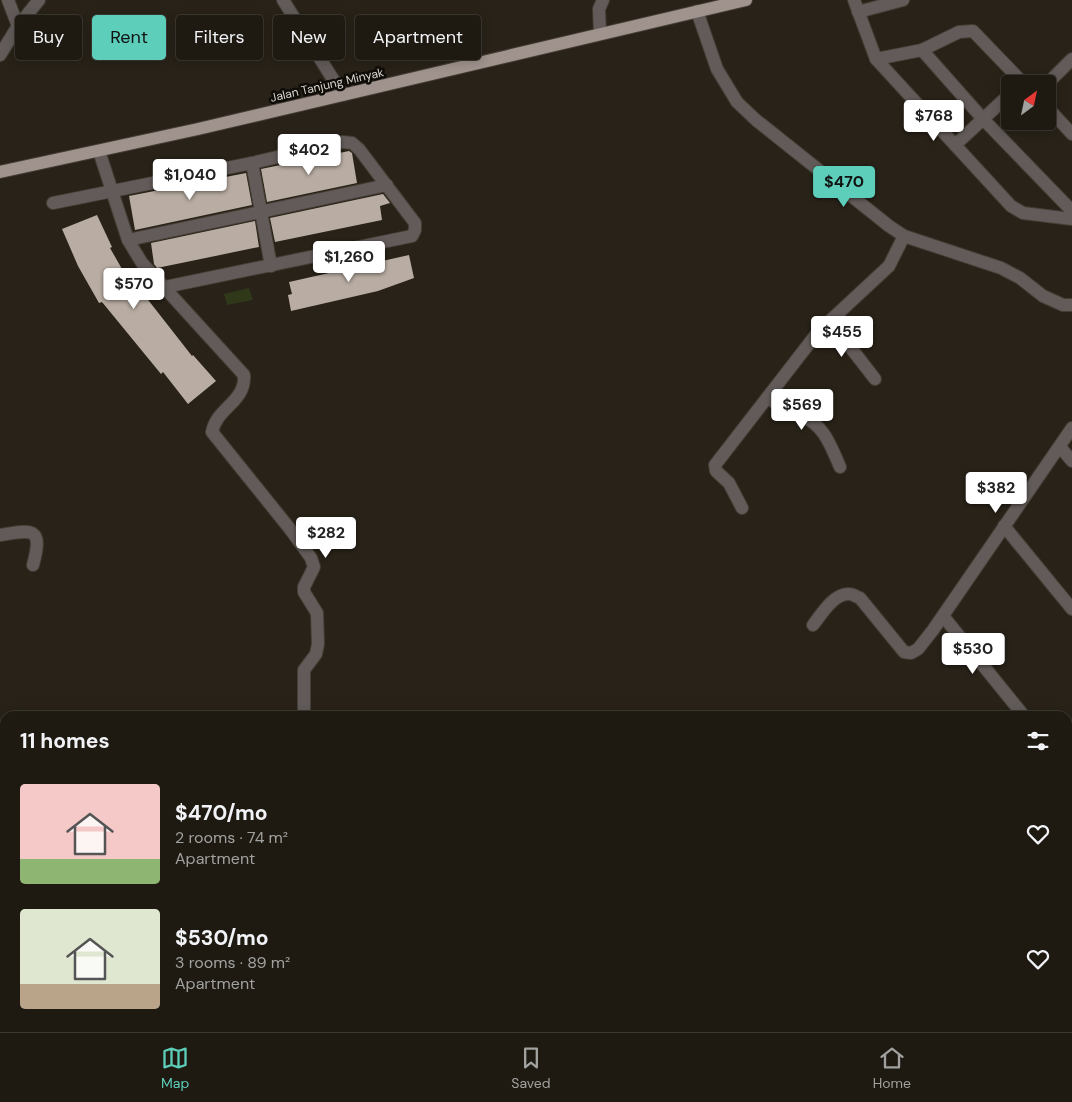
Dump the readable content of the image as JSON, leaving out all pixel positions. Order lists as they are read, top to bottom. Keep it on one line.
{"streets":{"main road":["Jalan Tanjung Minyak"]},"north":"top right","page":{"chip":["Buy","Rent","Filters","New","Apartment"],"price":["$768","$402","$1,040","$470","$1,260","$570","$455","$569","$382","$282","$530"],"heading":"11 homes","list":[{"name":"$470/mo","note":"2 rooms · 74 m² · Apartment"},{"name":"$530/mo","note":"3 rooms · 89 m² · Apartment"}],"tabs":["Map","Saved","Home"]}}
